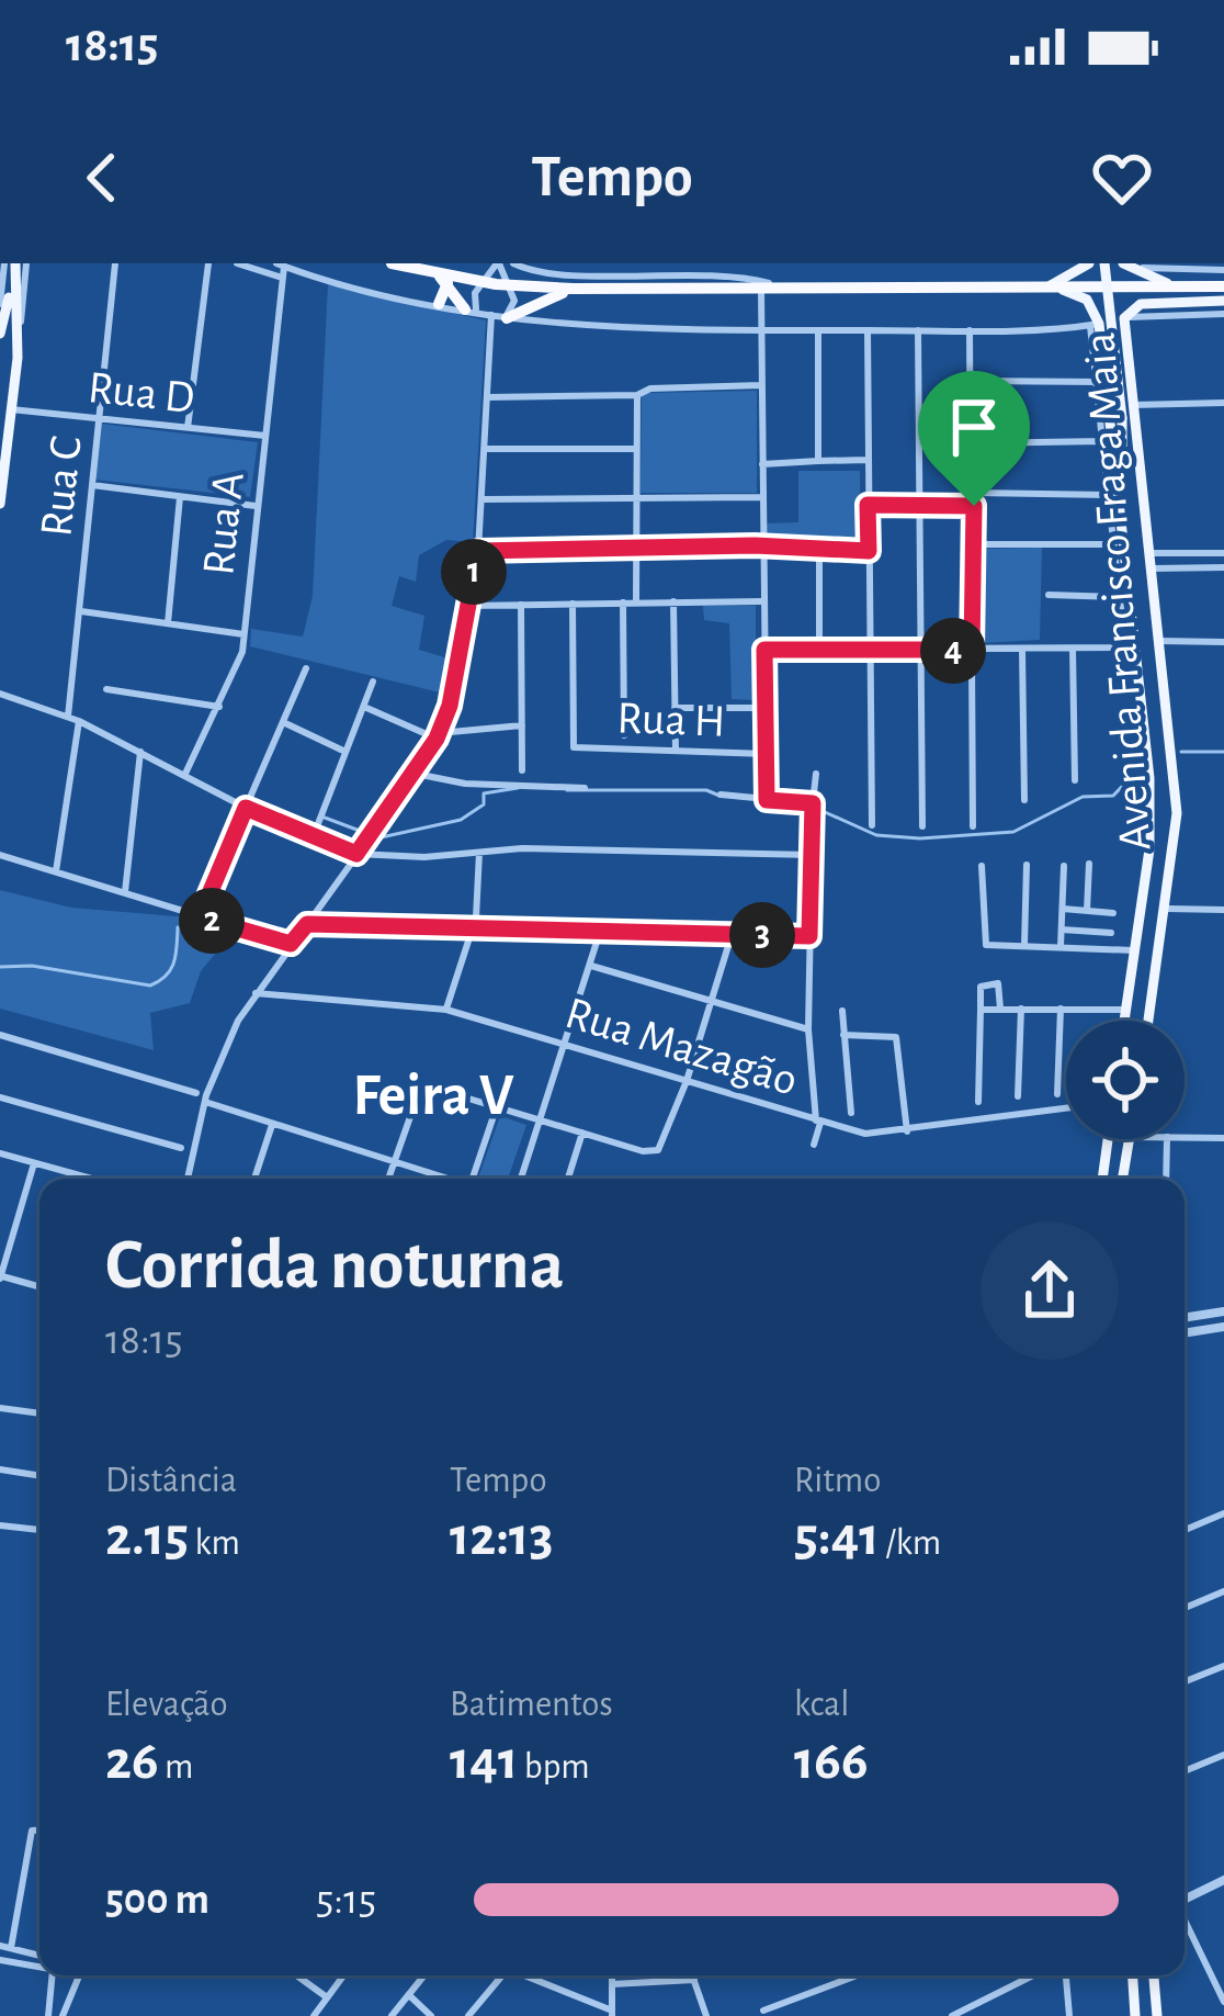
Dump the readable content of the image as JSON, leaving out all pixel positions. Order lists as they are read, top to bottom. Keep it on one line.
{"streets":{"main road":["Avenida Francisco Fraga Maia"],"street":["Rua D","Rua C","Rua A","Rua H","Rua Mazagão"]},"crossings":[["Rua D","Rua C"],["Rua D","Rua A"]],"districts":["Feira V"],"page":{"status":"18:15","header":"Tempo","pins":["1","4","2","3"],"heading":["Corrida noturna","18:15"],"stats":[["Distância","2.15 km"],["Tempo","12:13"],["Ritmo","5:41 /km"],["Elevação","26 m"],["Batimentos","141 bpm"],["kcal","166"]],"list":[{"name":"500 m","note":"5:15"}]}}
